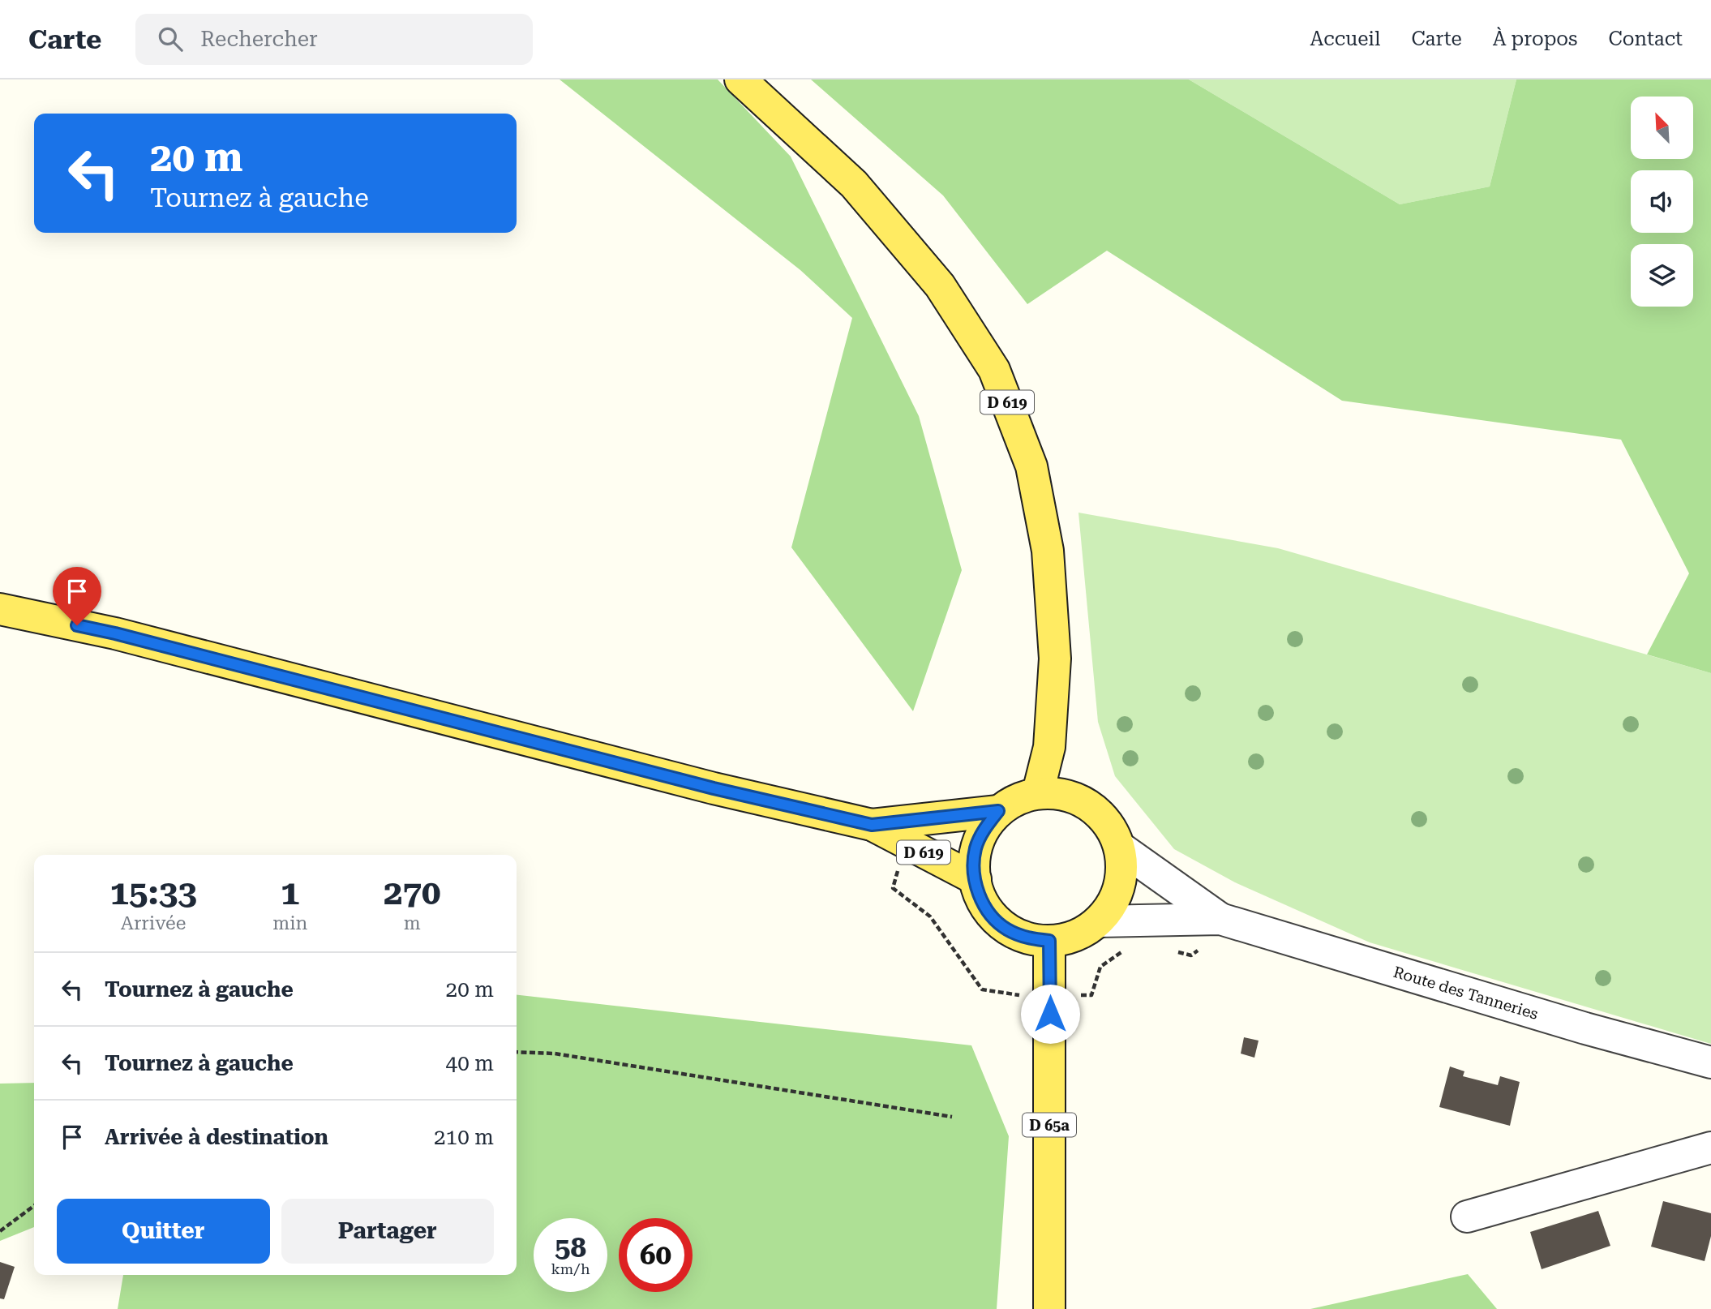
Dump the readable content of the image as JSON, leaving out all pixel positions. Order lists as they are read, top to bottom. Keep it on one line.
{"streets":{"main road":["D 619","D 65a"],"street":["Route des Tanneries"]},"crossings":[["D 619","Route des Tanneries"],["D 619","D 65a"],["Route des Tanneries","D 65a"]],"north":"top left","page":{"header":"Carte","search":"Rechercher","nav":["Accueil","Carte","À propos","Contact"],"turn":["20 m","Tournez à gauche"],"eta":["15:33","Arrivée","1","min","270","m"],"list":[{"name":"Tournez à gauche","value":"20 m"},{"name":"Tournez à gauche","value":"40 m"},{"name":"Arrivée à destination","value":"210 m"}],"buttons":["Quitter","Partager"],"speed":"58 km/h","limit":"60"}}
